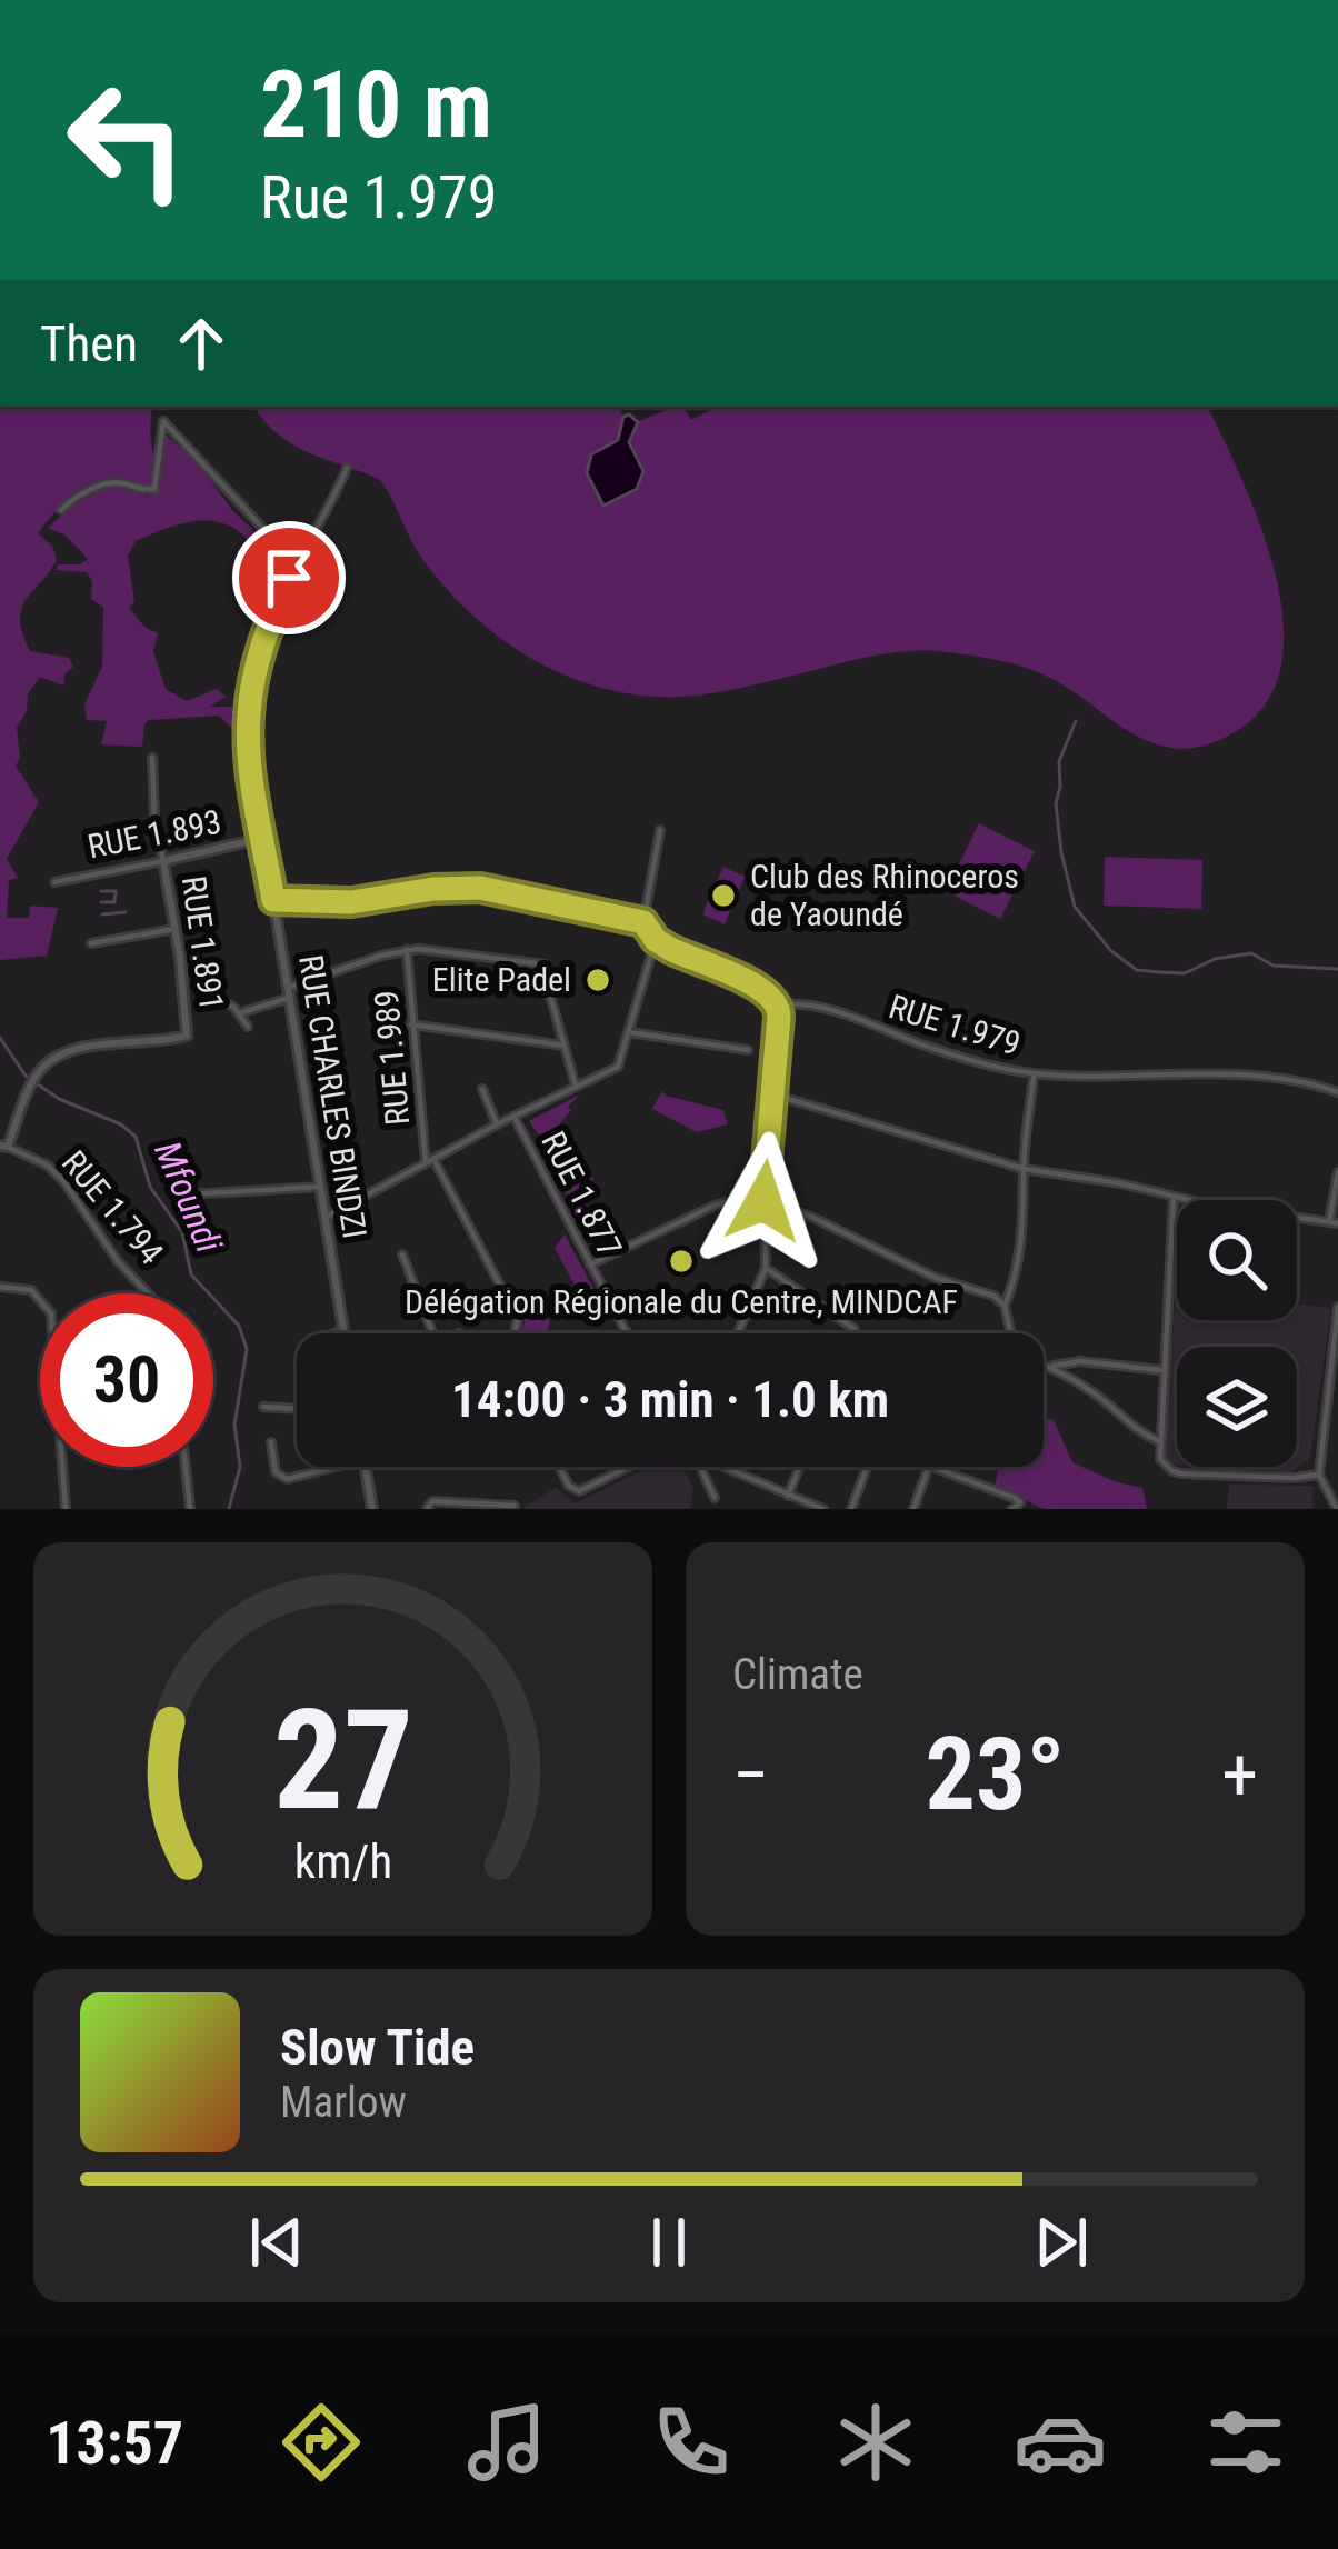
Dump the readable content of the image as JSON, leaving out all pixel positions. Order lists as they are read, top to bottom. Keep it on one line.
{"streets":{"street":["RUE 1.893","RUE 1.891","RUE 1.979","RUE 1.989","RUE CHARLES BINDZI","RUE 1.877","RUE 1.794"]},"crossings":[["RUE 1.893","RUE 1.891"],["RUE 1.893","RUE CHARLES BINDZI"],["RUE 1.891","RUE 1.794"],["RUE 1.989","RUE CHARLES BINDZI"],["RUE 1.989","RUE 1.877"]],"water":["Mfoundi"],"places":["Club des Rhinoceros de Yaoundé","Elite Padel","Délégation Régionale du Centre, MINDCAF"],"page":{"turn":["210 m","Rue 1.979"],"then":"Then","limit":"30","trip":"14:00 · 3 min · 1.0 km","tile":"Climate","heat":["−","23°","+"],"song":["Slow Tide","Marlow"],"tabs":"13:57","gauge":["27","km/h"]}}
